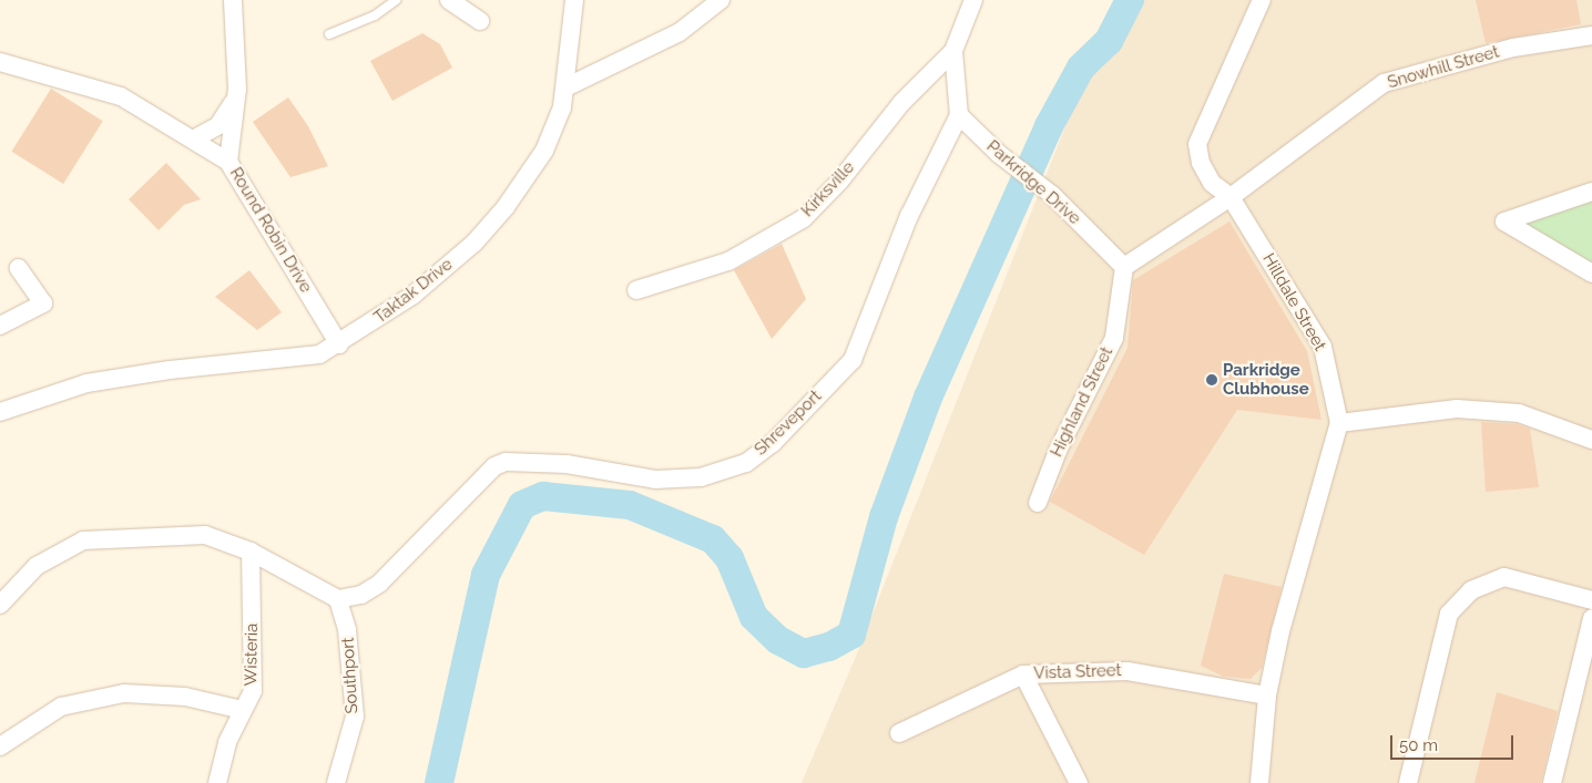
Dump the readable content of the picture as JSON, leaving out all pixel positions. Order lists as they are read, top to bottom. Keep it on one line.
{"streets":{"street":["Snowhill Street","Parkridge Drive","Kirksville","Round Robin Drive","Taktak Drive","Hilldale Street","Highland Street","Shreveport","Wisteria","Vista Street","Southport"]},"crossings":[["Snowhill Street","Hilldale Street"],["Parkridge Drive","Highland Street"],["Parkridge Drive","Shreveport"],["Round Robin Drive","Taktak Drive"],["Hilldale Street","Vista Street"],["Shreveport","Southport"]],"places":["Parkridge Clubhouse"],"scale_bar":"50 m"}
